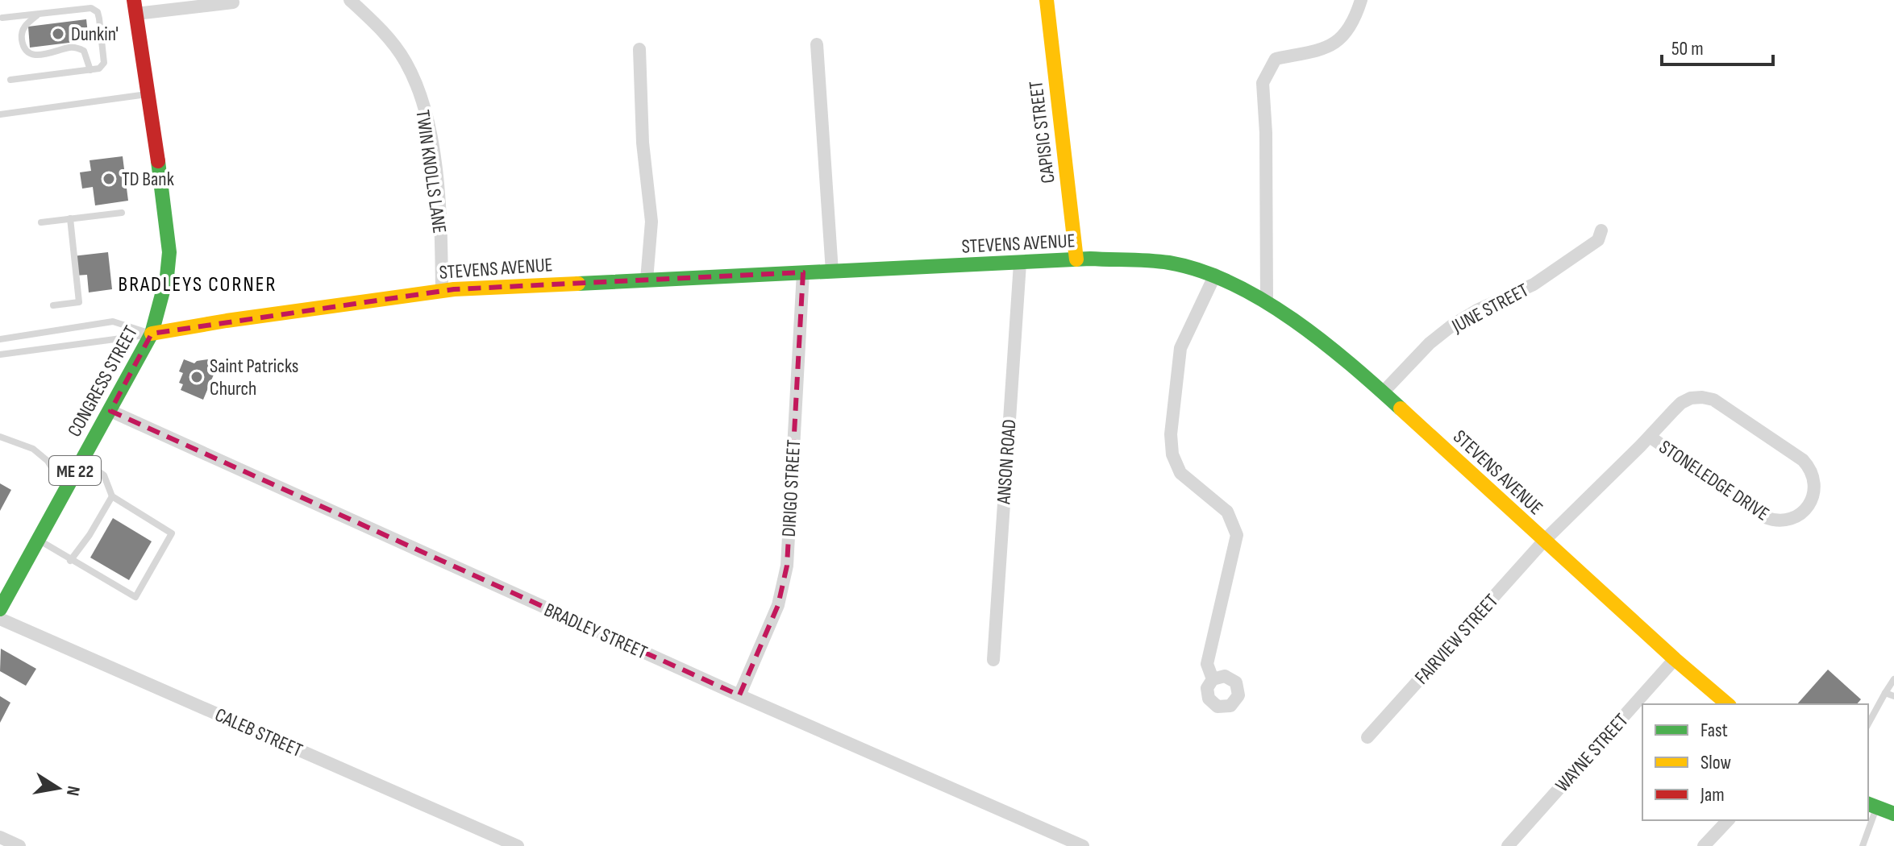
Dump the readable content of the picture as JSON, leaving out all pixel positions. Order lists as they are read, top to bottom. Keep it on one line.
{"streets":{"main road":["CAPISIC STREET","STEVENS AVENUE","CONGRESS STREET","ME 22"],"street":["TWIN KNOLLS LANE","JUNE STREET","ANSON ROAD","STONELEDGE DRIVE","DIRIGO STREET","BRADLEY STREET","FAIRVIEW STREET","CALEB STREET","WAYNE STREET"]},"crossings":[["CAPISIC STREET","STEVENS AVENUE"],["TWIN KNOLLS LANE","STEVENS AVENUE"],["STEVENS AVENUE","JUNE STREET"],["STEVENS AVENUE","CONGRESS STREET"],["STEVENS AVENUE","ANSON ROAD"],["STEVENS AVENUE","STONELEDGE DRIVE"],["STEVENS AVENUE","DIRIGO STREET"],["STEVENS AVENUE","FAIRVIEW STREET"],["STEVENS AVENUE","WAYNE STREET"],["CONGRESS STREET","BRADLEY STREET"],["STONELEDGE DRIVE","FAIRVIEW STREET"],["DIRIGO STREET","BRADLEY STREET"]],"districts":["BRADLEYS CORNER"],"places":["Dunkin'","TD Bank","Saint Patricks Church"],"legend":["Fast","Slow","Jam"],"scale_bar":"50 m","north":"right"}
